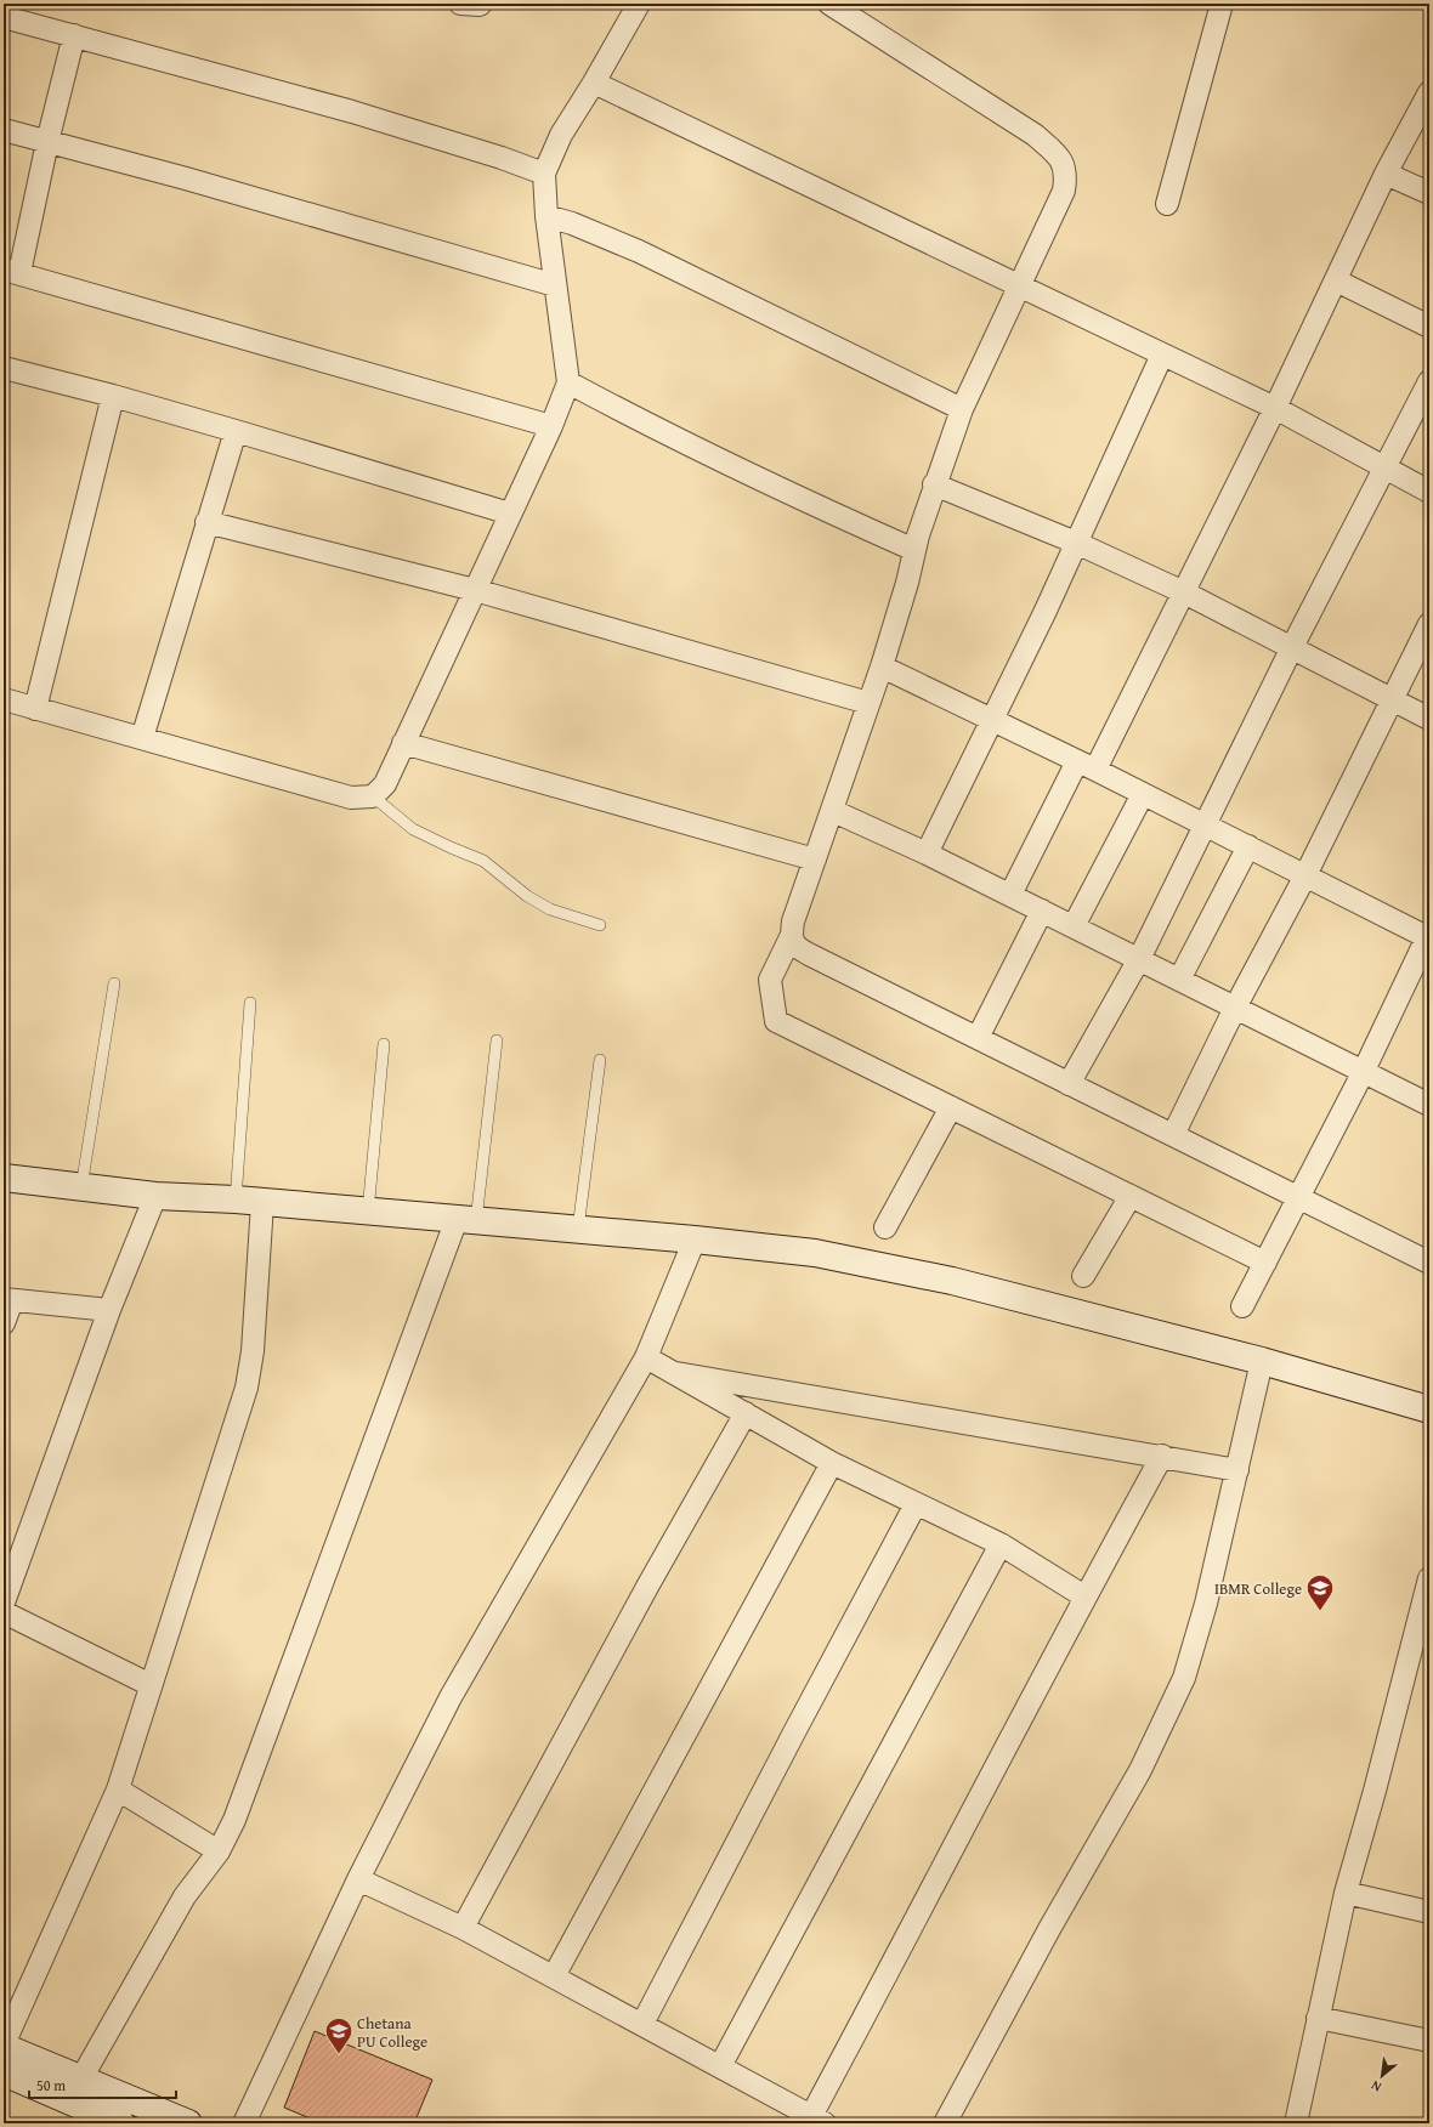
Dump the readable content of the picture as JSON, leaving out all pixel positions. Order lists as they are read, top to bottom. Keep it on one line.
{"places":{"school or university":["IBMR College","Chetana PU College"]},"scale_bar":"50 m","north":"bottom left"}
